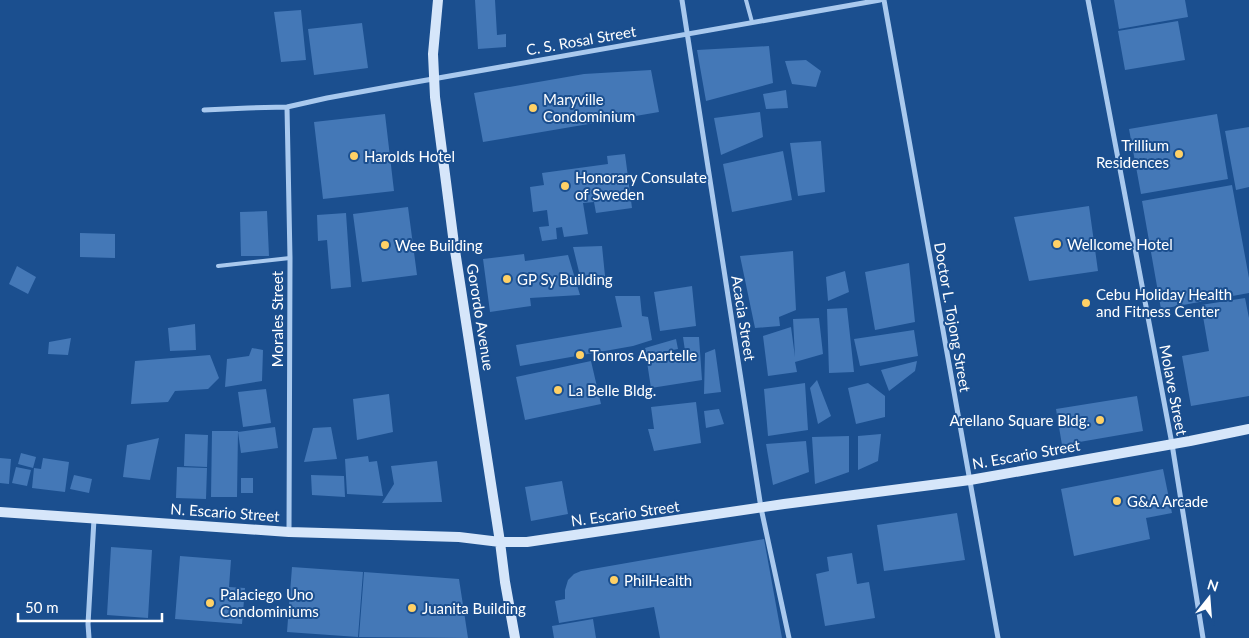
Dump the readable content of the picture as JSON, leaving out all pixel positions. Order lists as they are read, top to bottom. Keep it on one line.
{"streets":{"main road":["Gorordo Avenue","N. Escario Street"],"street":["C. S. Rosal Street","Doctor L. Tojong Street","Acacia Street","Morales Street","Molave Street"]},"crossings":[["C. S. Rosal Street","Gorordo Avenue"],["C. S. Rosal Street","Doctor L. Tojong Street"],["C. S. Rosal Street","Acacia Street"],["C. S. Rosal Street","Morales Street"],["Gorordo Avenue","N. Escario Street"],["Doctor L. Tojong Street","N. Escario Street"],["Acacia Street","N. Escario Street"],["Morales Street","N. Escario Street"],["Molave Street","N. Escario Street"]],"places":["Maryville Condominium","Trillium Residences","Harolds Hotel","Honorary Consulate of Sweden","Wellcome Hotel","Wee Building","GP Sy Building","Cebu Holiday Health and Fitness Center","Tonros Apartelle","La Belle Bldg.","Arellano Square Bldg.","G&A Arcade","PhilHealth","Palaciego Uno Condominiums","Juanita Building"],"scale_bar":"50 m","north":"top"}
